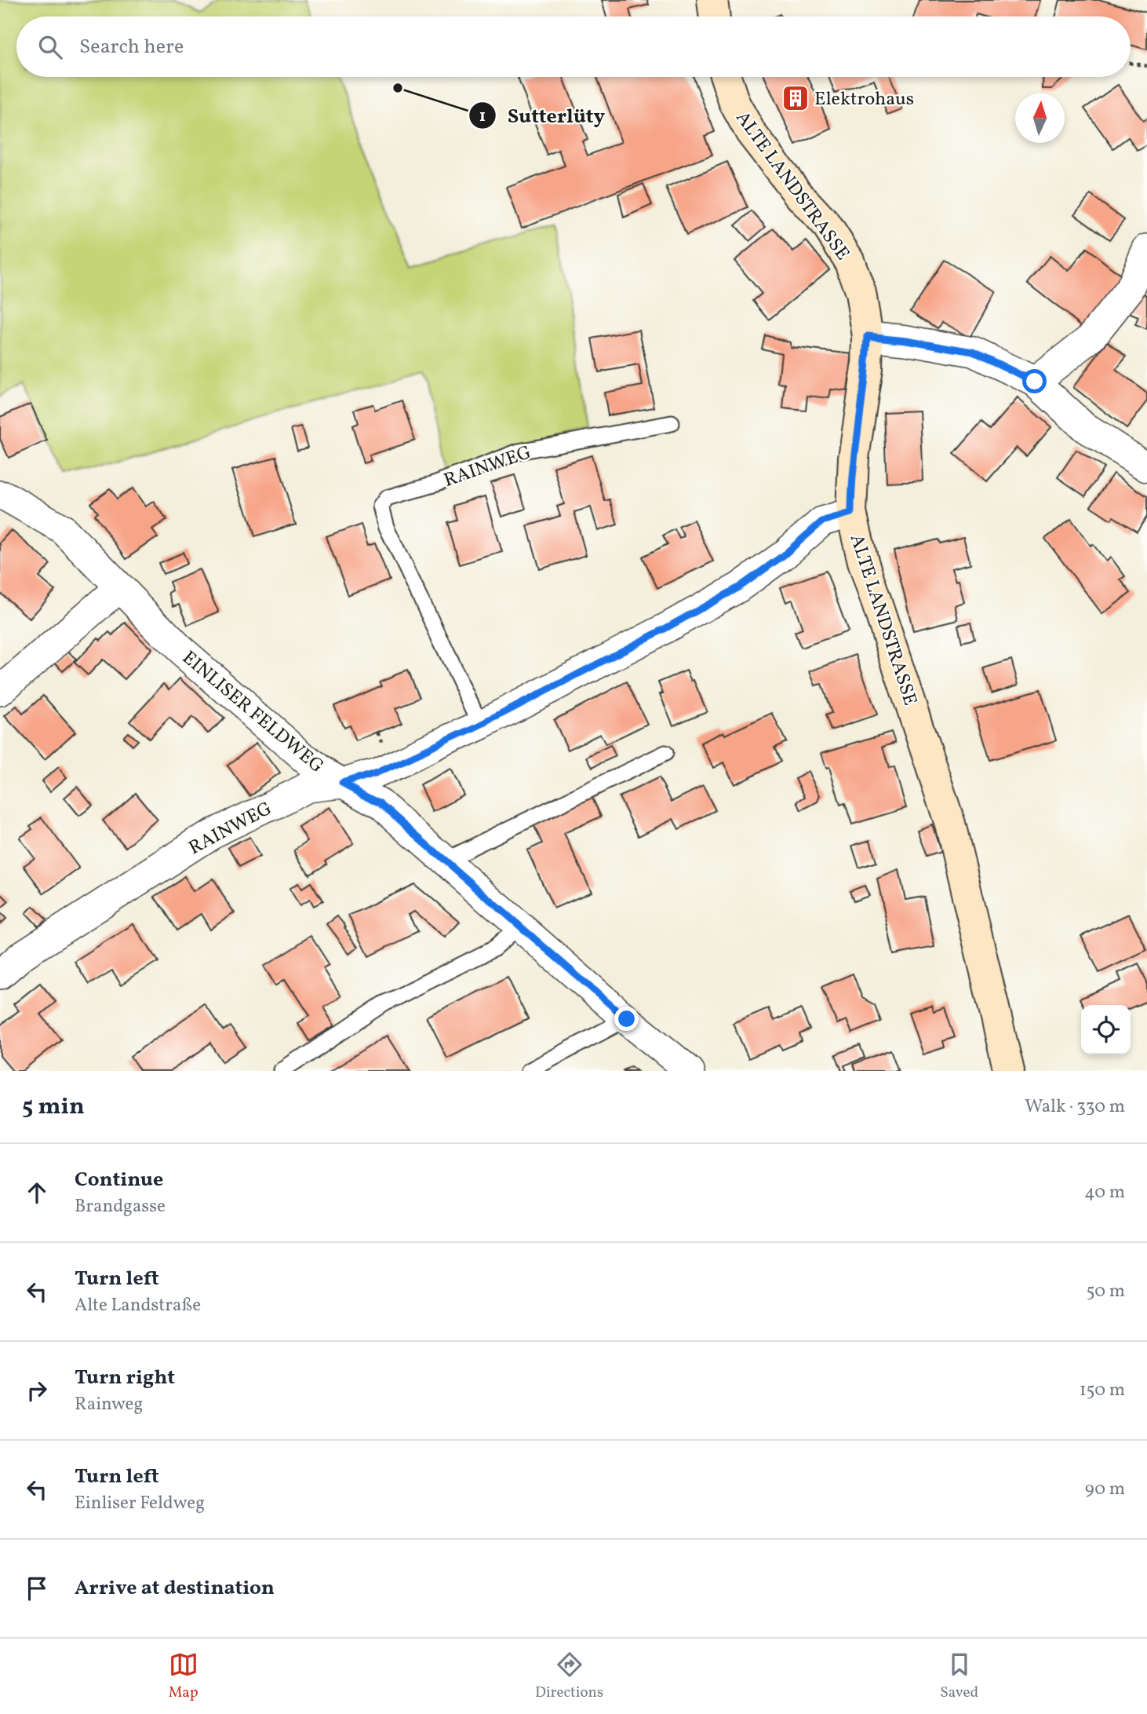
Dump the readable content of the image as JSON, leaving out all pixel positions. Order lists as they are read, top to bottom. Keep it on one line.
{"streets":{"main road":["ALTE LANDSTRASSE"],"street":["RAINWEG","EINLISER FELDWEG"]},"crossings":[["ALTE LANDSTRASSE","RAINWEG"],["RAINWEG","EINLISER FELDWEG"]],"places":{"other":["Sutterlüty"],"building":["Elektrohaus"]},"north":"top","page":{"search":"Search here","heading":["5 min","Walk · 330 m"],"list":[["Continue","Brandgasse","40 m"],["Turn left","Alte Landstraße","50 m"],["Turn right","Rainweg","150 m"],["Turn left","Einliser Feldweg","90 m"],"Arrive at destination"],"nav":["Map","Directions","Saved"]}}
